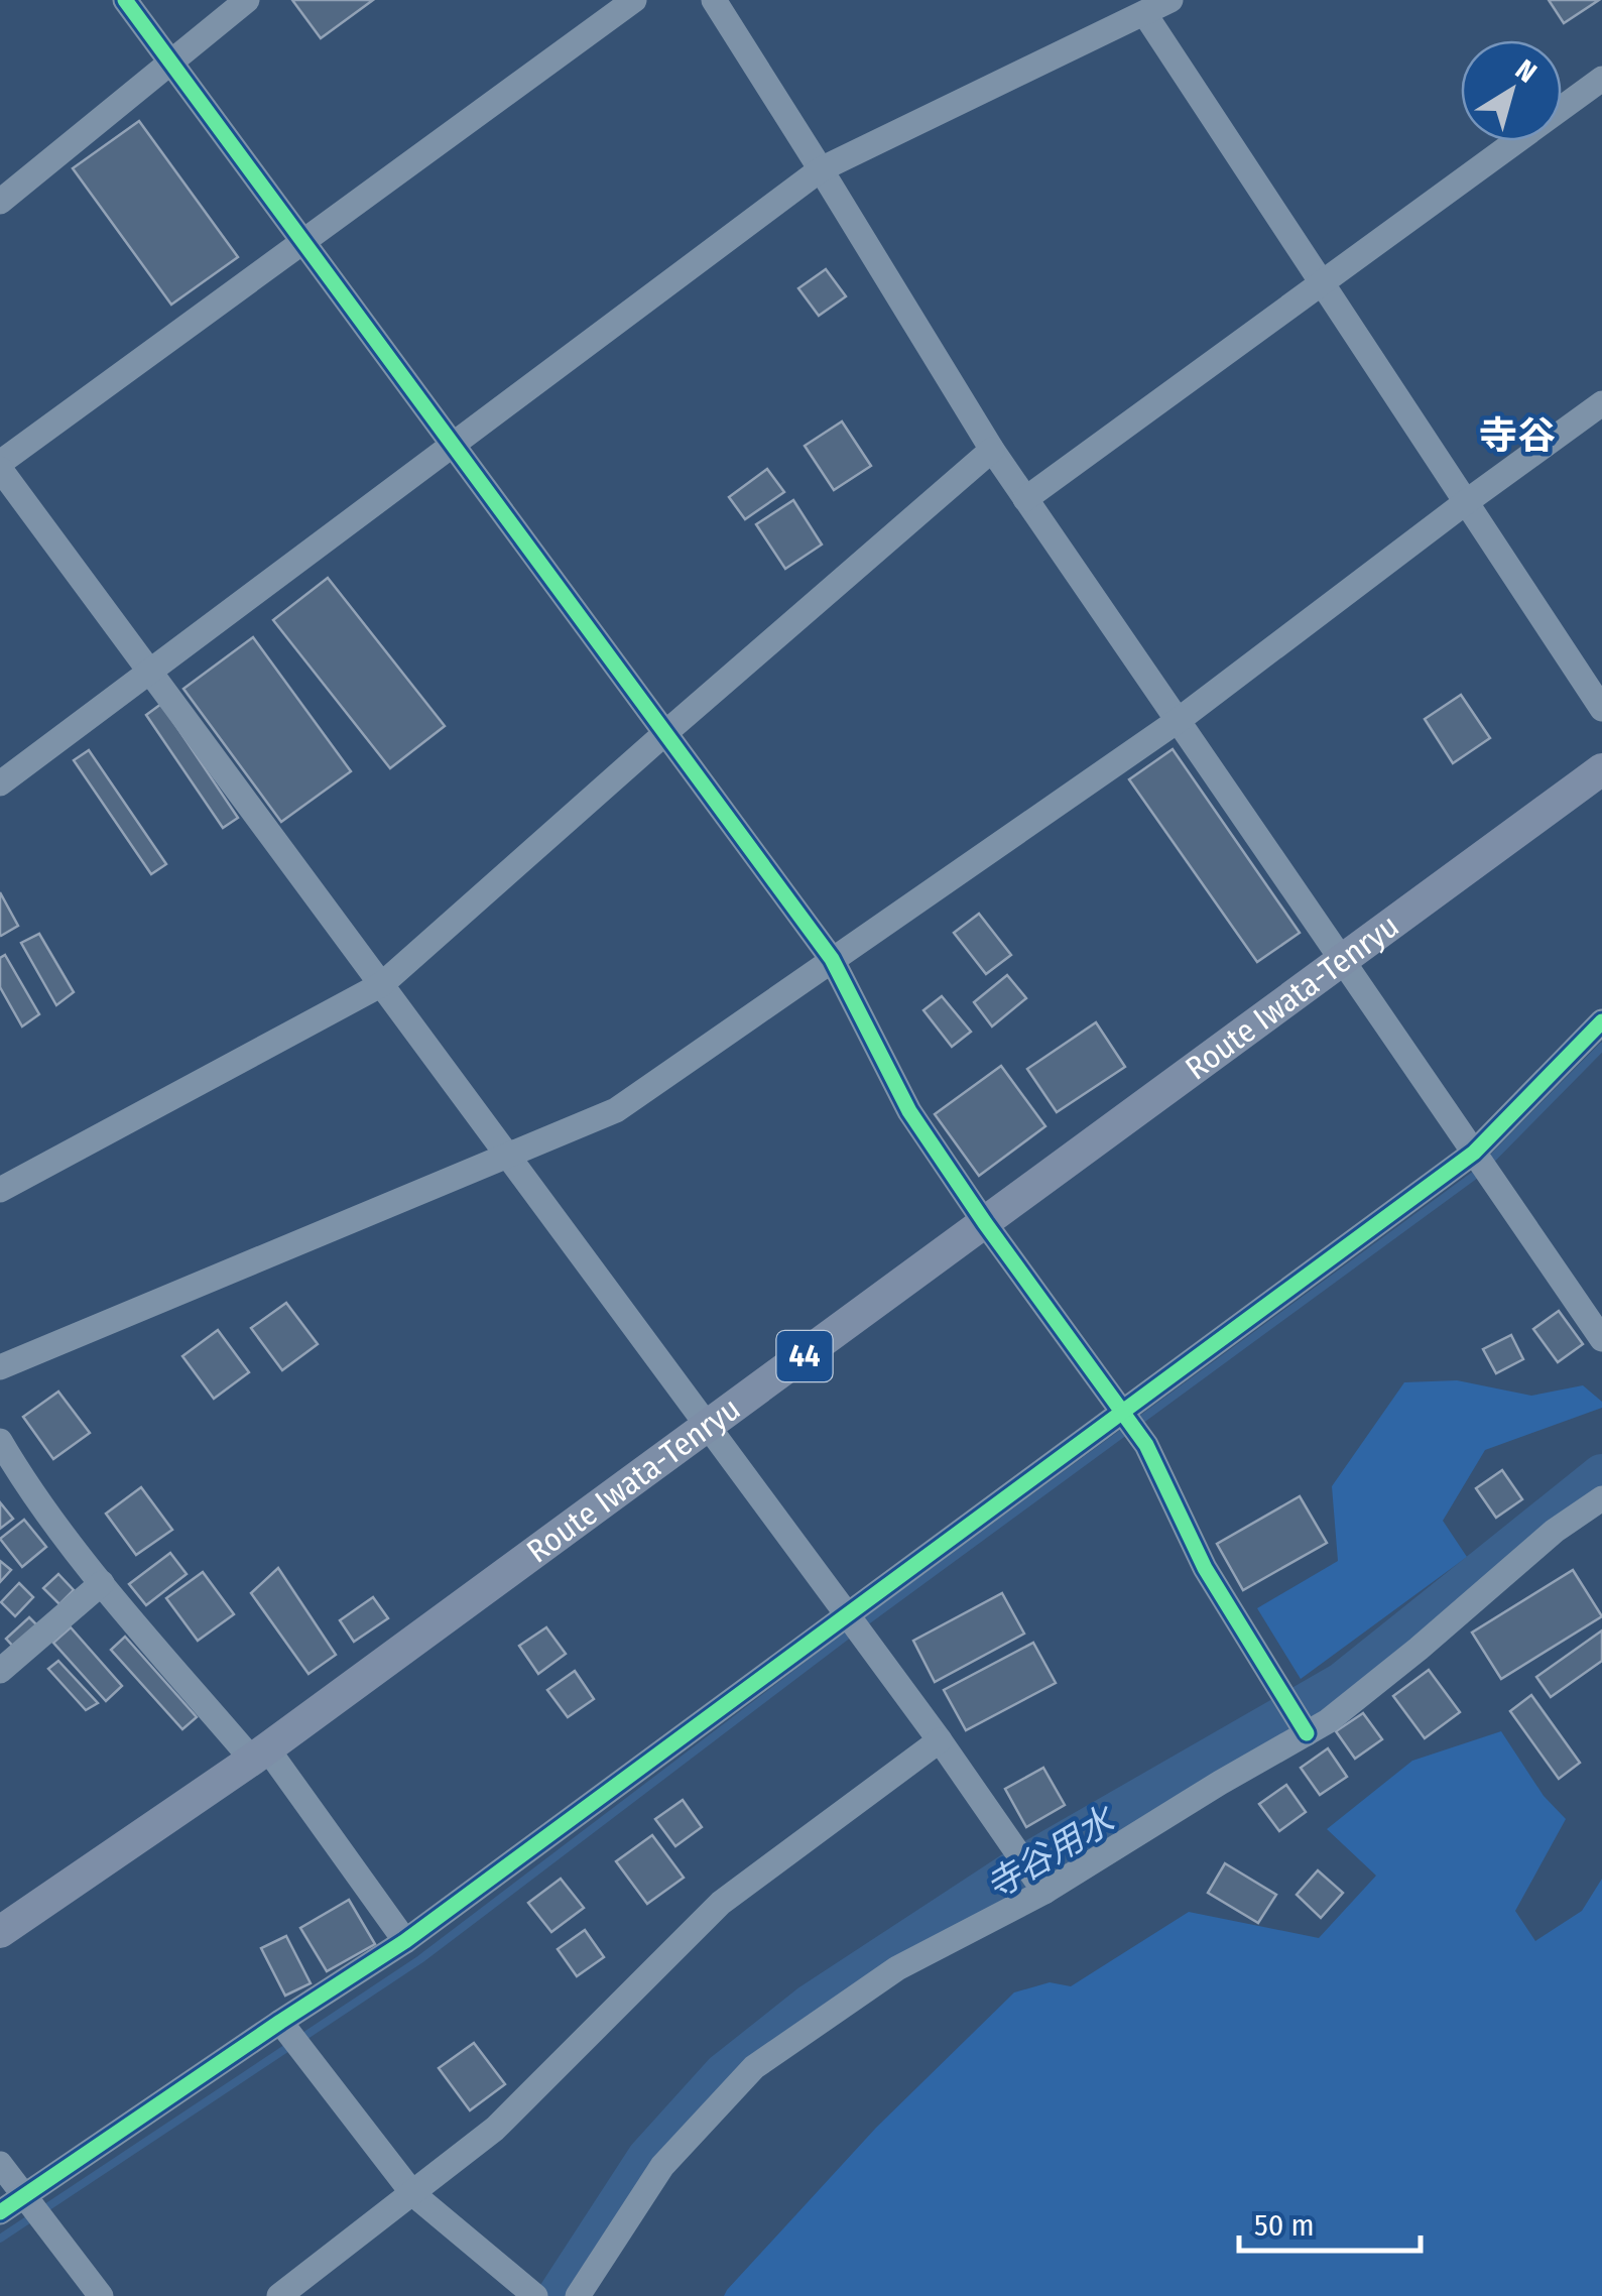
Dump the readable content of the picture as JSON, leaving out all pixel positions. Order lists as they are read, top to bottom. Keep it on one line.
{"streets":{"main road":["Route Iwata-Tenryu","44"]},"districts":["寺谷"],"water":["寺谷用水"],"scale_bar":"50 m","north":"top right"}
